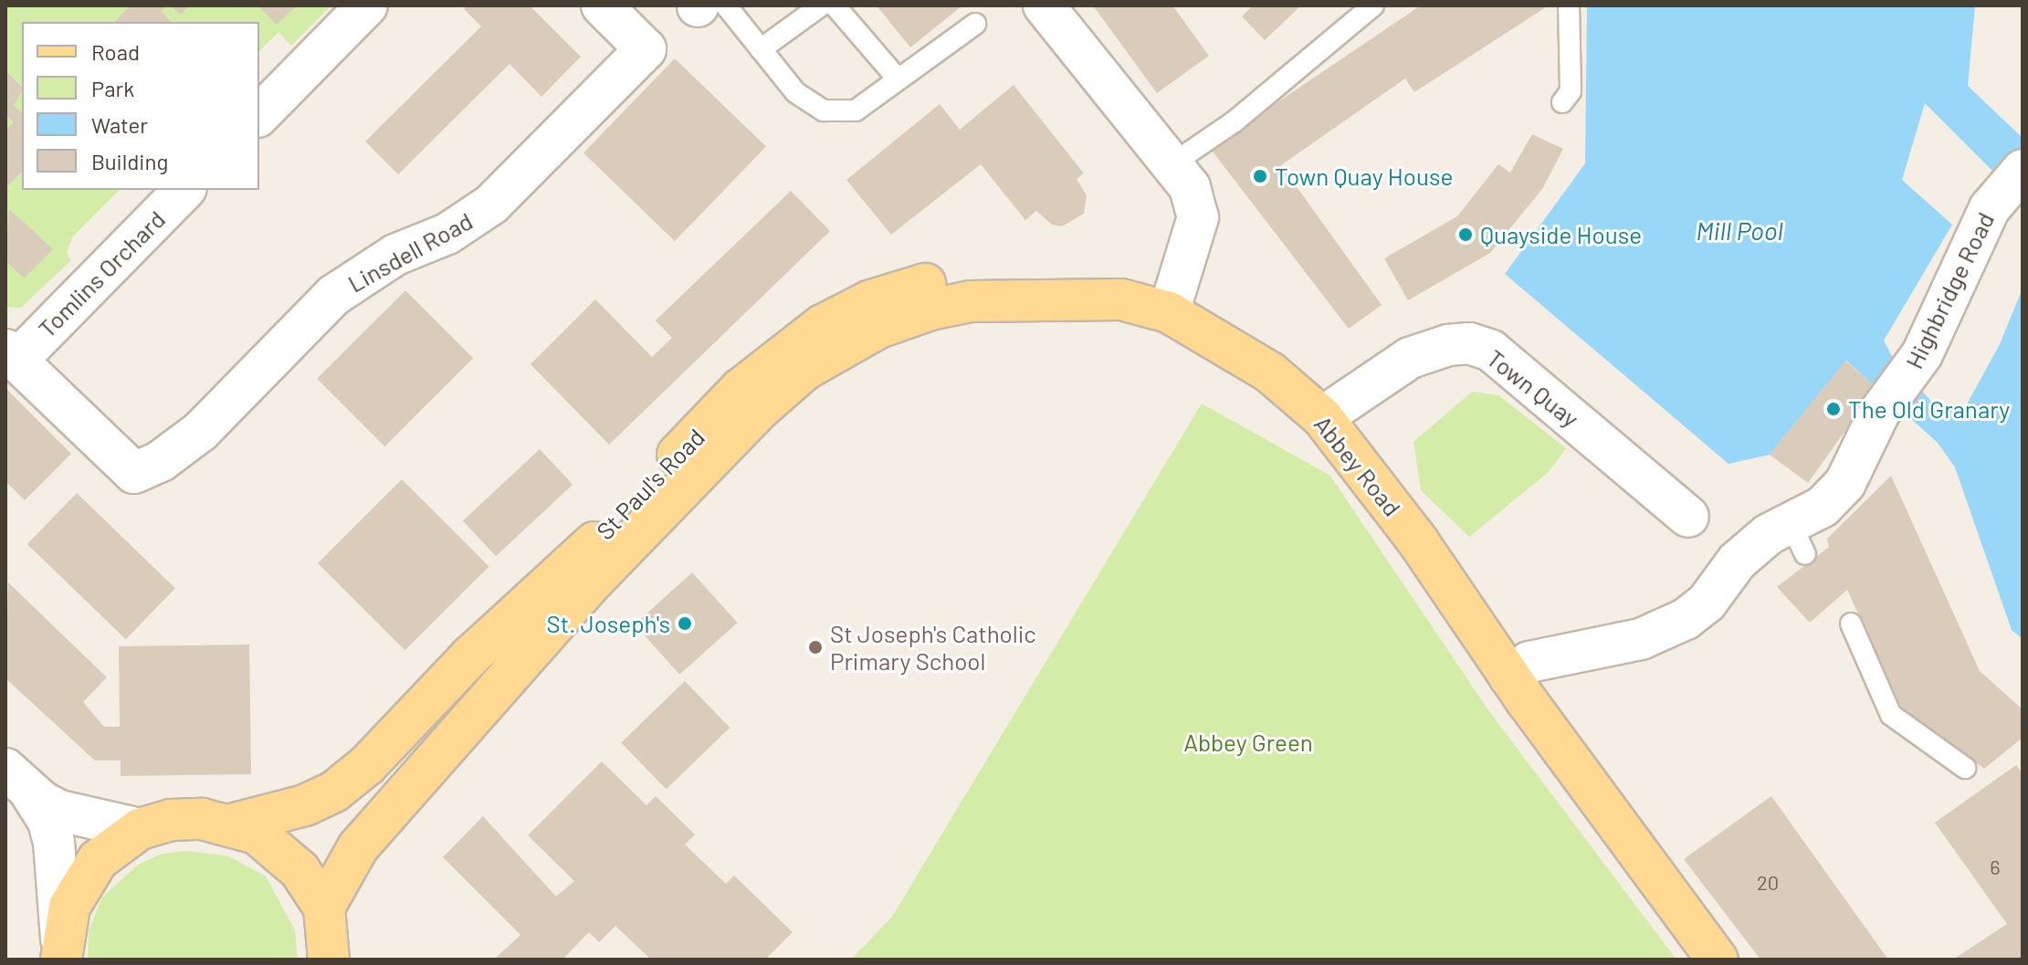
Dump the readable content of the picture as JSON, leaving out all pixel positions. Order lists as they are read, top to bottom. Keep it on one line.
{"streets":{"main road":["Abbey Road","St Paul's Road"],"street":["Linsdell Road","Tomlins Orchard","Highbridge Road","Town Quay"]},"crossings":[["Linsdell Road","Tomlins Orchard"],["Highbridge Road","Abbey Road"],["Town Quay","Abbey Road"],["Abbey Road","St Paul's Road"]],"water":["Mill Pool"],"parks":["Abbey Green"],"places":["Town Quay House","Quayside House","The Old Granary","St. Joseph's","St Joseph's Catholic Primary School"],"house_numbers":["6","20"],"legend":["Road","Park","Water","Building"]}
